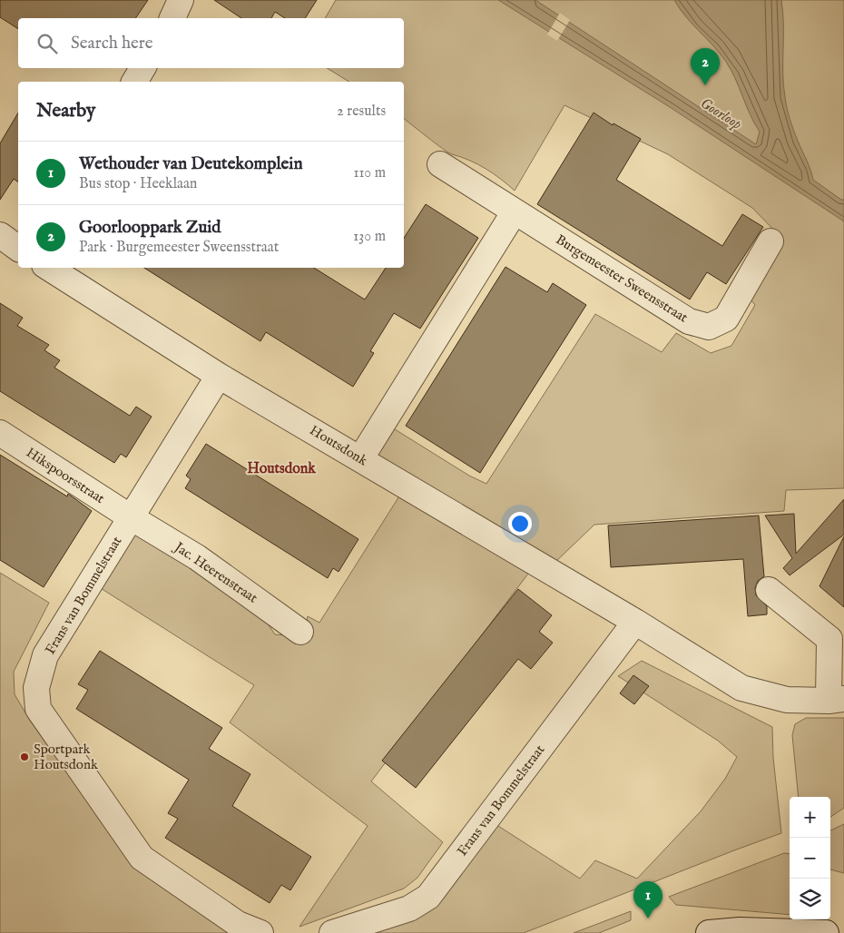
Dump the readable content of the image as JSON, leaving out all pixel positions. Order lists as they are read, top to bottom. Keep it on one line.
{"streets":{"street":["Burgemeester Sweensstraat","Houtsdonk","Hikspoorsstraat","Jac. Heerenstraat","Frans van Bommelstraat"]},"crossings":[["Houtsdonk","Frans van Bommelstraat"],["Hikspoorsstraat","Jac. Heerenstraat"],["Hikspoorsstraat","Frans van Bommelstraat"],["Jac. Heerenstraat","Frans van Bommelstraat"]],"districts":["Houtsdonk"],"water":["Goorloop"],"places":["Sportpark Houtsdonk"],"page":{"search":"Search here","pins":["2","1"],"heading":["Nearby","2 results"],"list":[{"mark":"1","name":"Wethouder van Deutekomplein","note":"Bus stop · Heeklaan","value":"110 m"},{"mark":"2","name":"Goorlooppark Zuid","note":"Park · Burgemeester Sweensstraat","value":"130 m"}],"map_buttons":["+","−"]}}
